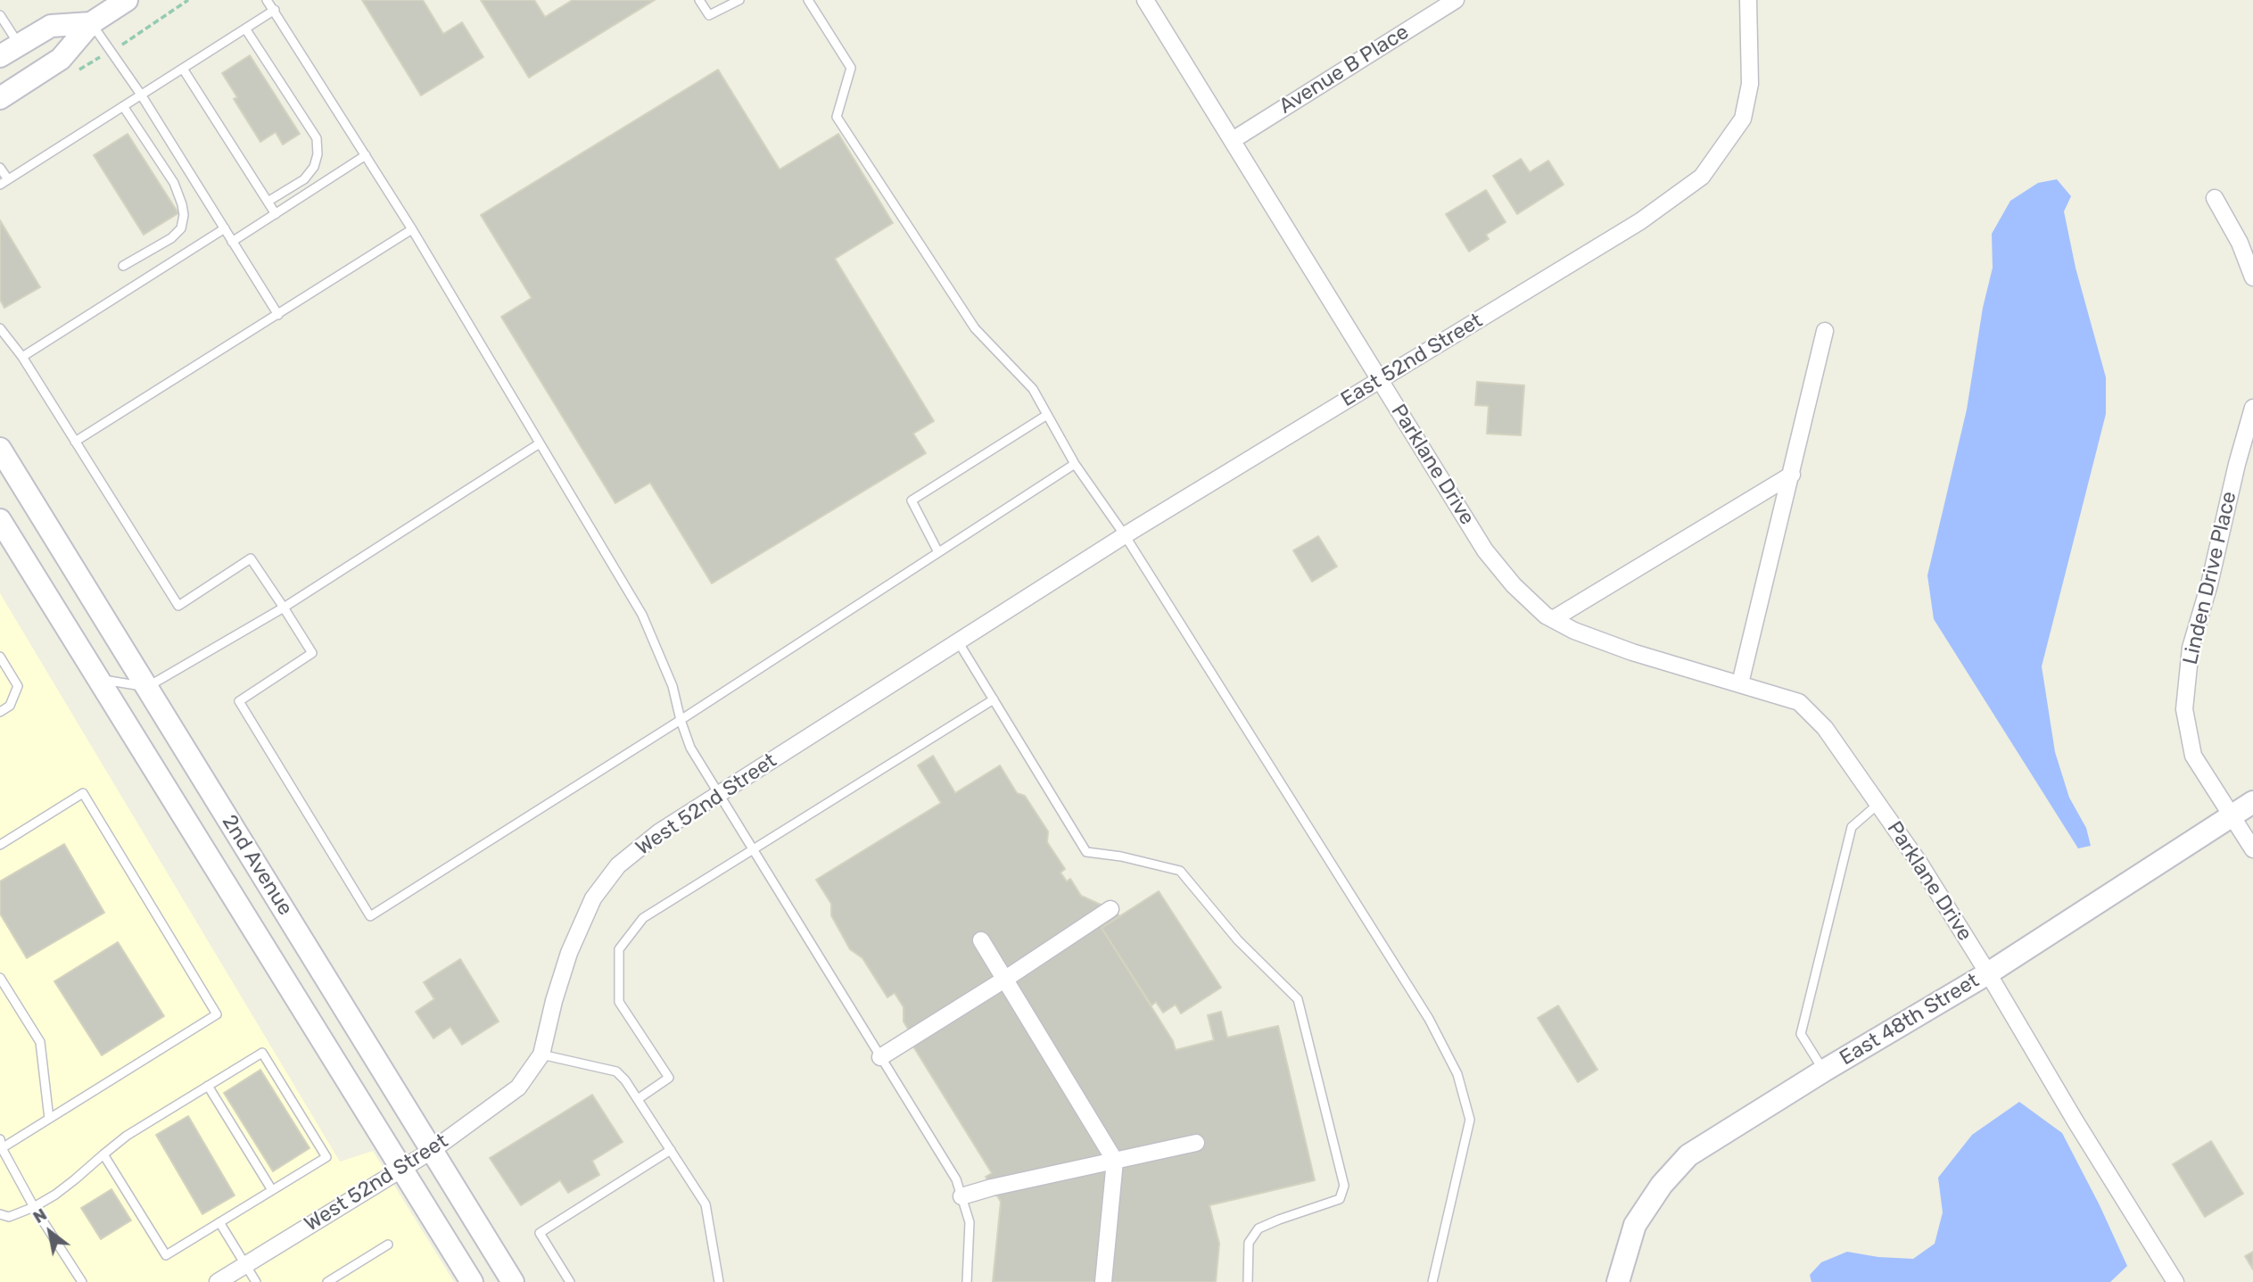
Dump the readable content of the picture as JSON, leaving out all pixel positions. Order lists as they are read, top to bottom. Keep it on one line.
{"streets":{"main road":["2nd Avenue","East 48th Street"],"street":["Avenue B Place","East 52nd Street","Parklane Drive","Linden Drive Place","West 52nd Street"]},"crossings":[["Avenue B Place","Parklane Drive"],["East 52nd Street","Parklane Drive"],["East 52nd Street","West 52nd Street"],["Parklane Drive","East 48th Street"],["Linden Drive Place","East 48th Street"],["West 52nd Street","2nd Avenue"]],"north":"top left"}
